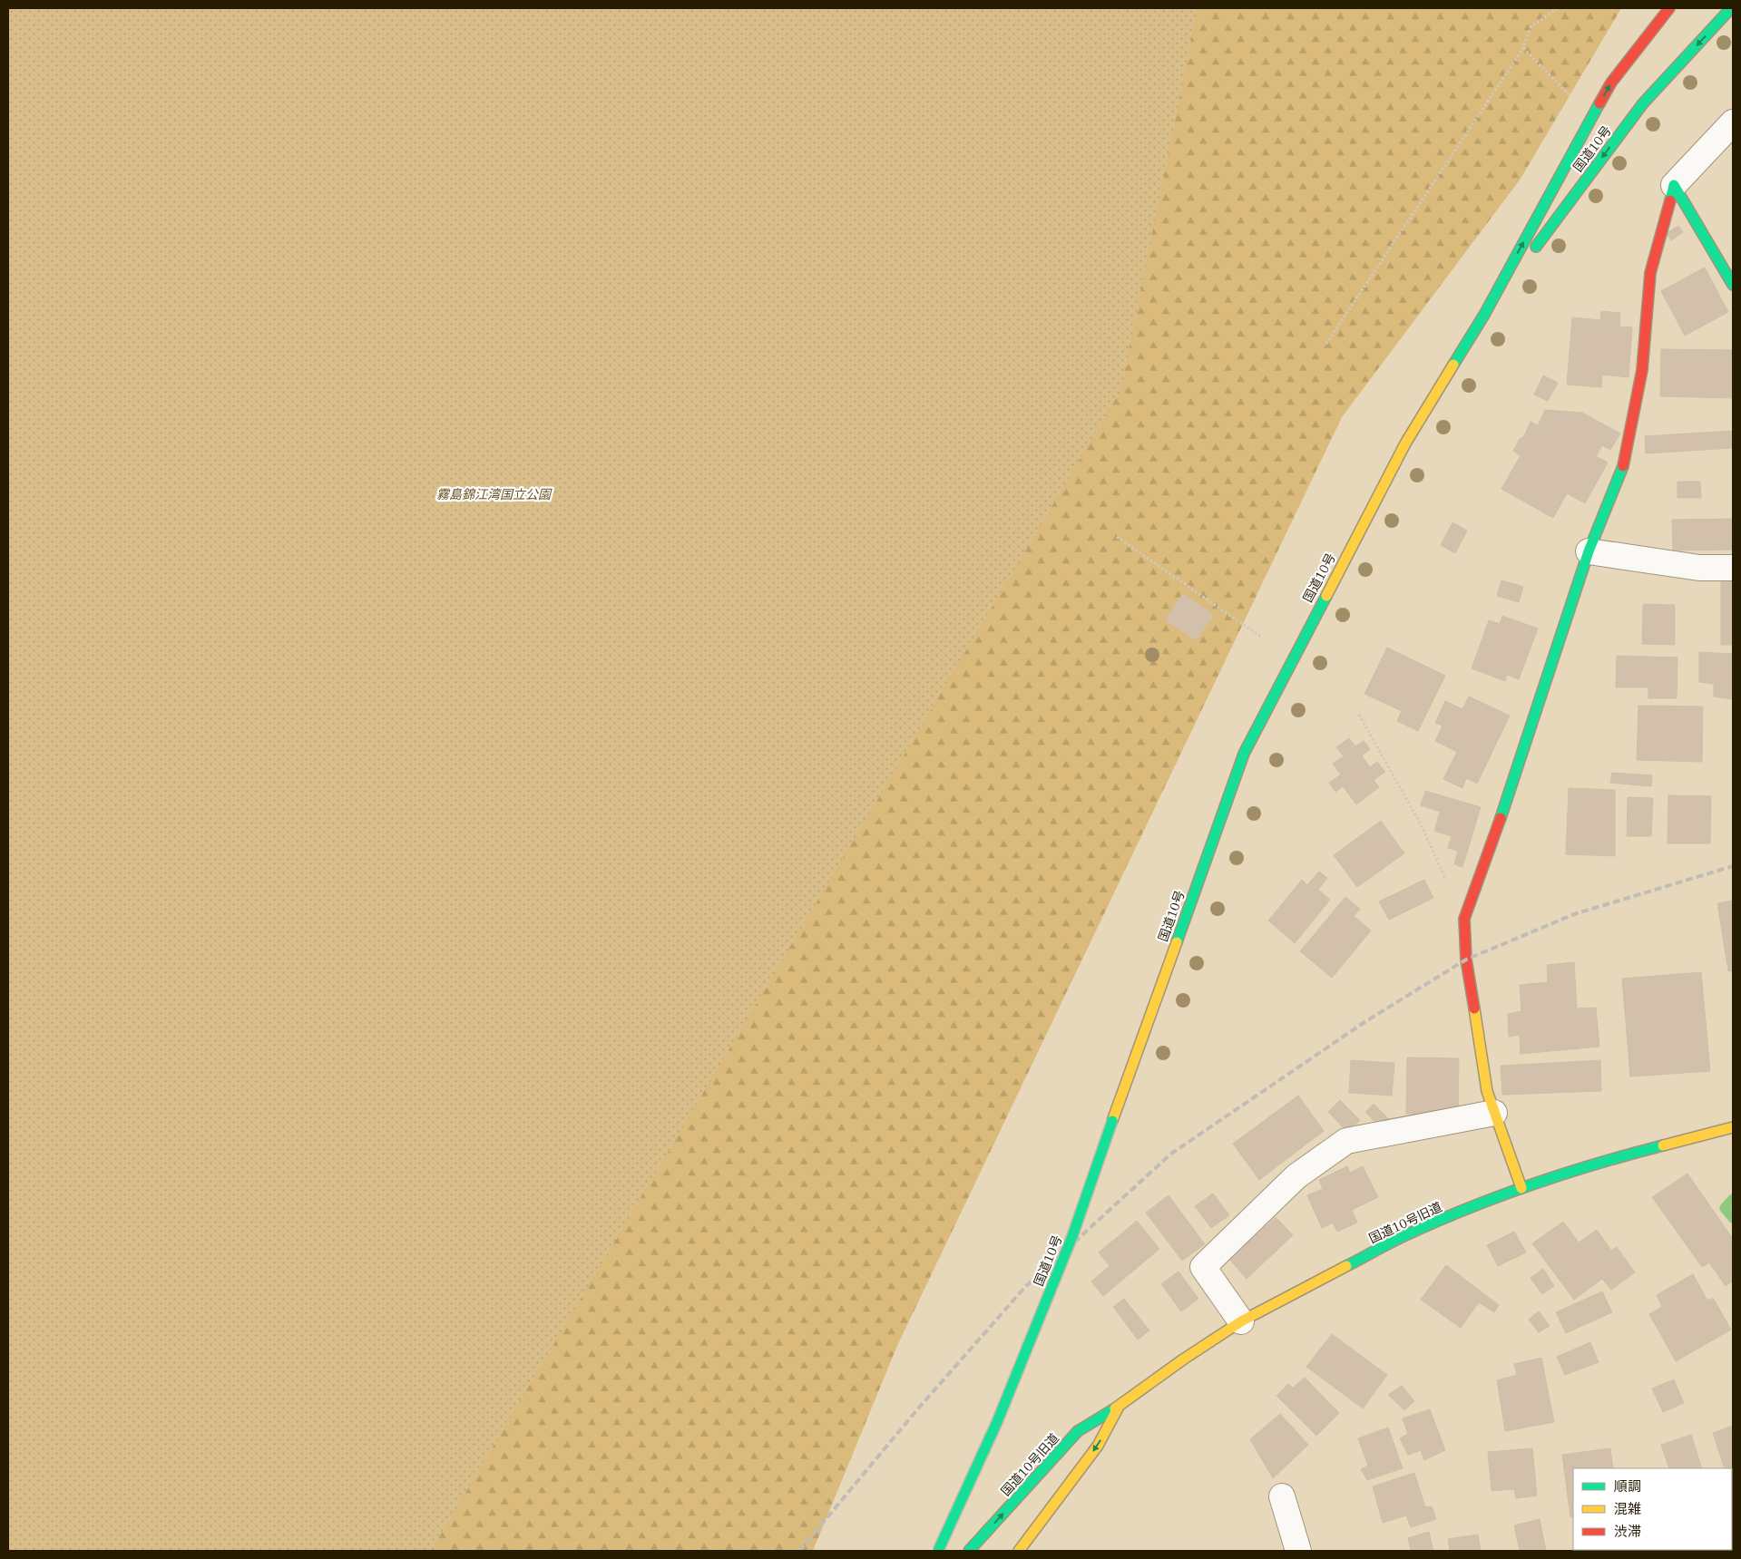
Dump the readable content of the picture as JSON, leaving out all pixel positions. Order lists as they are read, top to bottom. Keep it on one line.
{"streets":{"main road":["国道10号","国道10号旧道"]},"parks":["霧島錦江湾国立公園"],"legend":["順調","混雑","渋滞"]}
